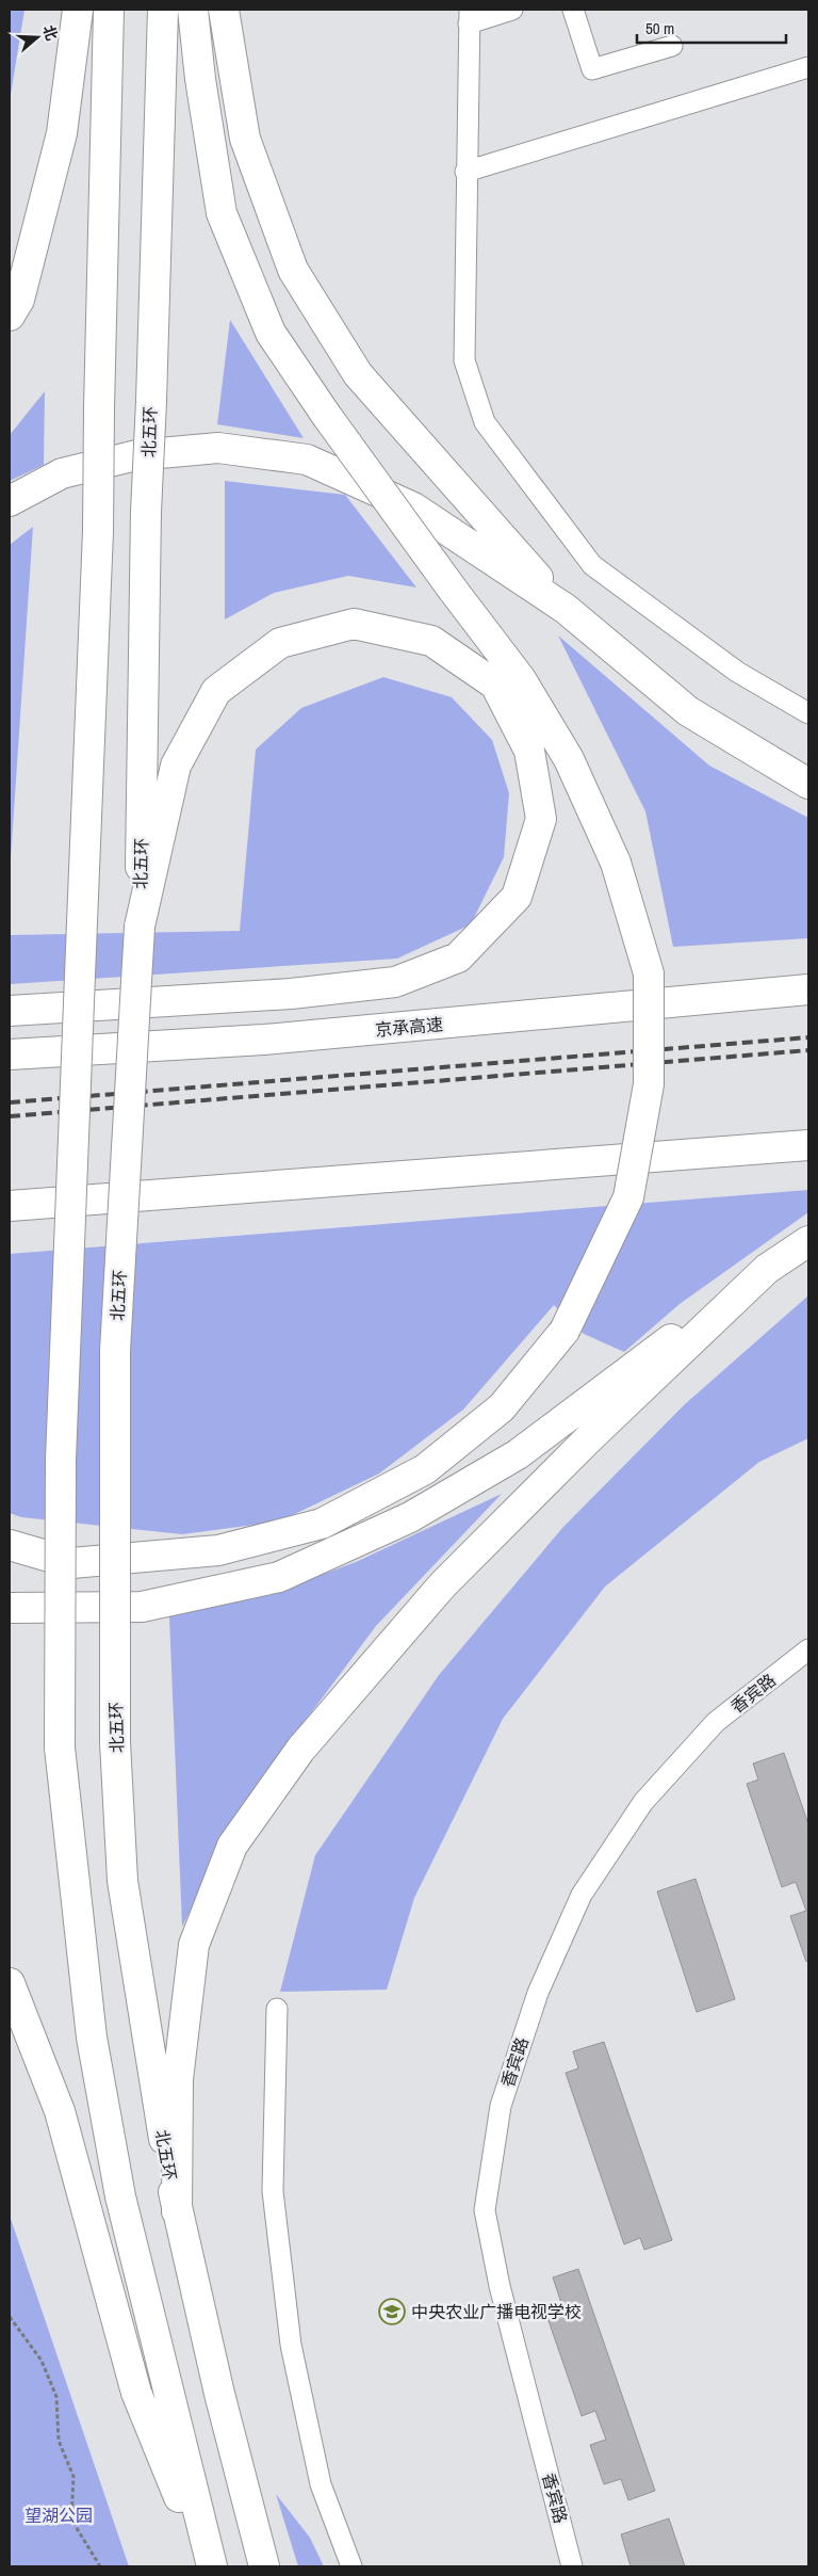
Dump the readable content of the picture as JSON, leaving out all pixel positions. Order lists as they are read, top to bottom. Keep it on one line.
{"streets":{"highway":["北五环","京承高速"],"street":["香宾路"]},"parks":["望湖公园"],"places":{"school or university":["中央农业广播电视学校"]},"scale_bar":"50 m","north":"right"}
